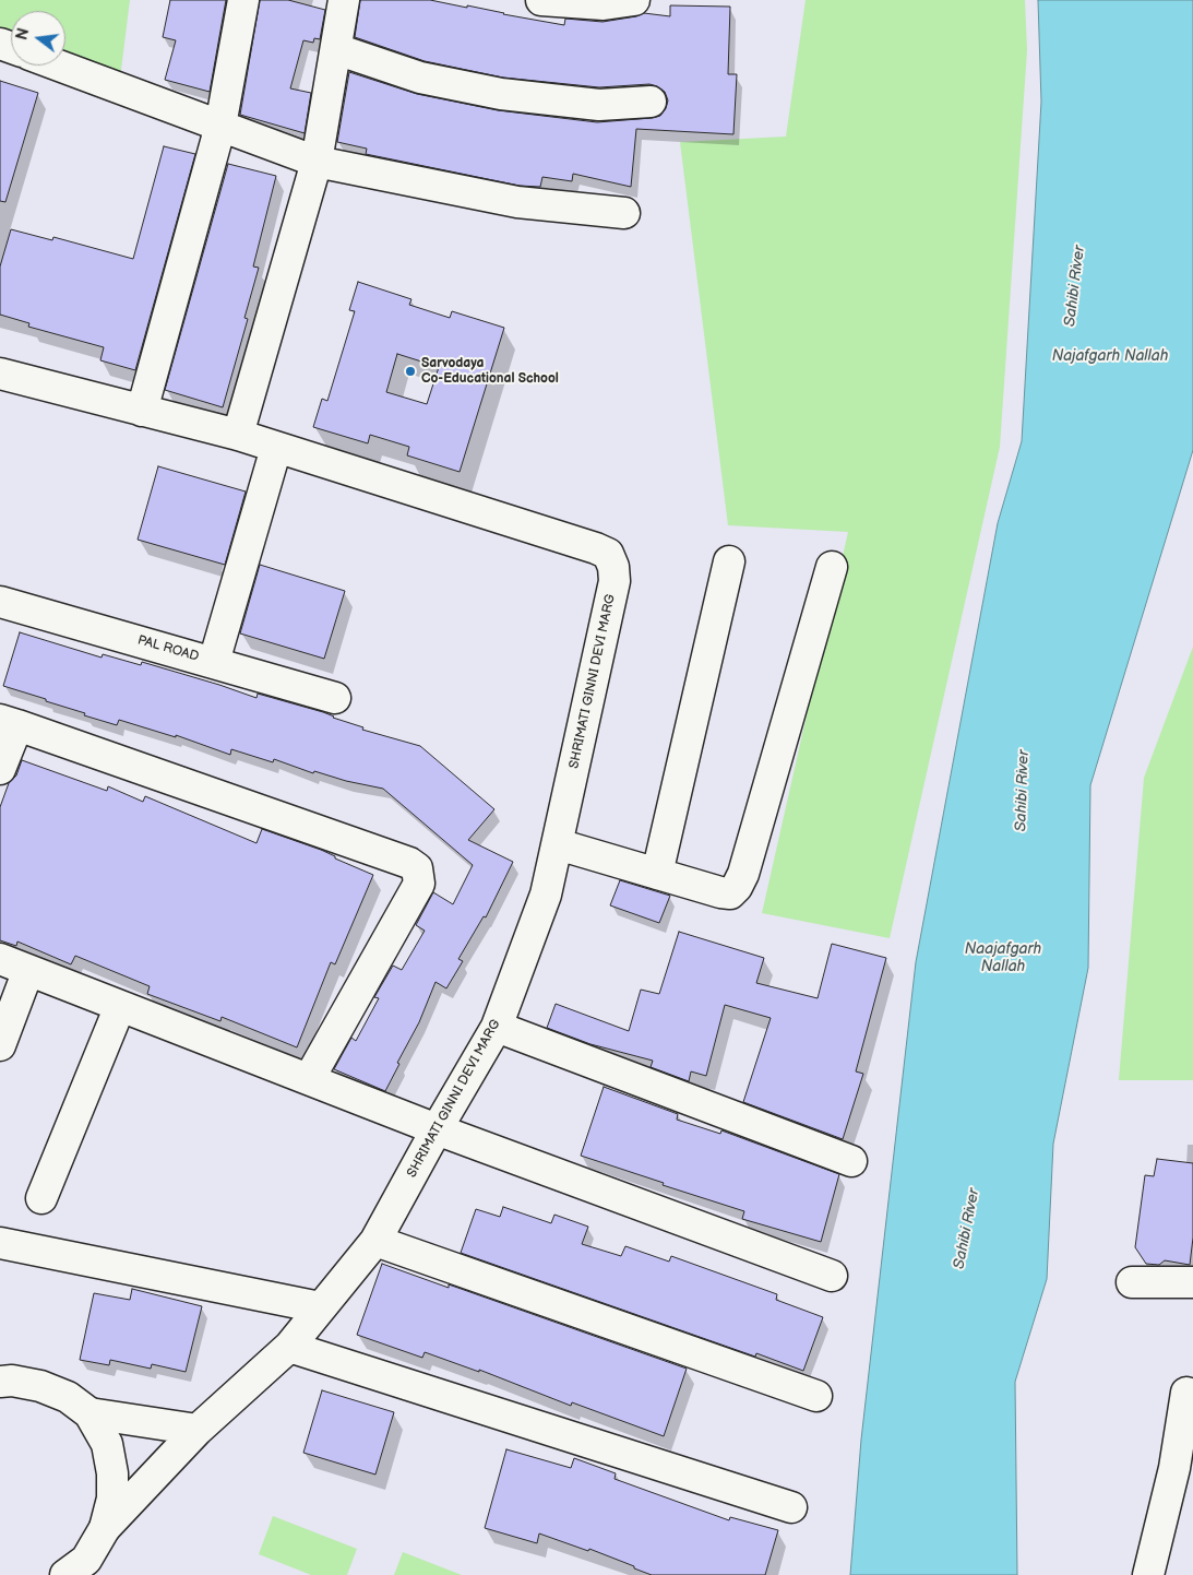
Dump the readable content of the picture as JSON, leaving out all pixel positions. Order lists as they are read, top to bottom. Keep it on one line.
{"streets":{"street":["PAL ROAD","SHRIMATI GINNI DEVI MARG"]},"water":["Sahibi River","Najafgarh Nallah","Naajafgarh Nallah"],"places":["Sarvodaya Co-Educational School"],"north":"left"}
